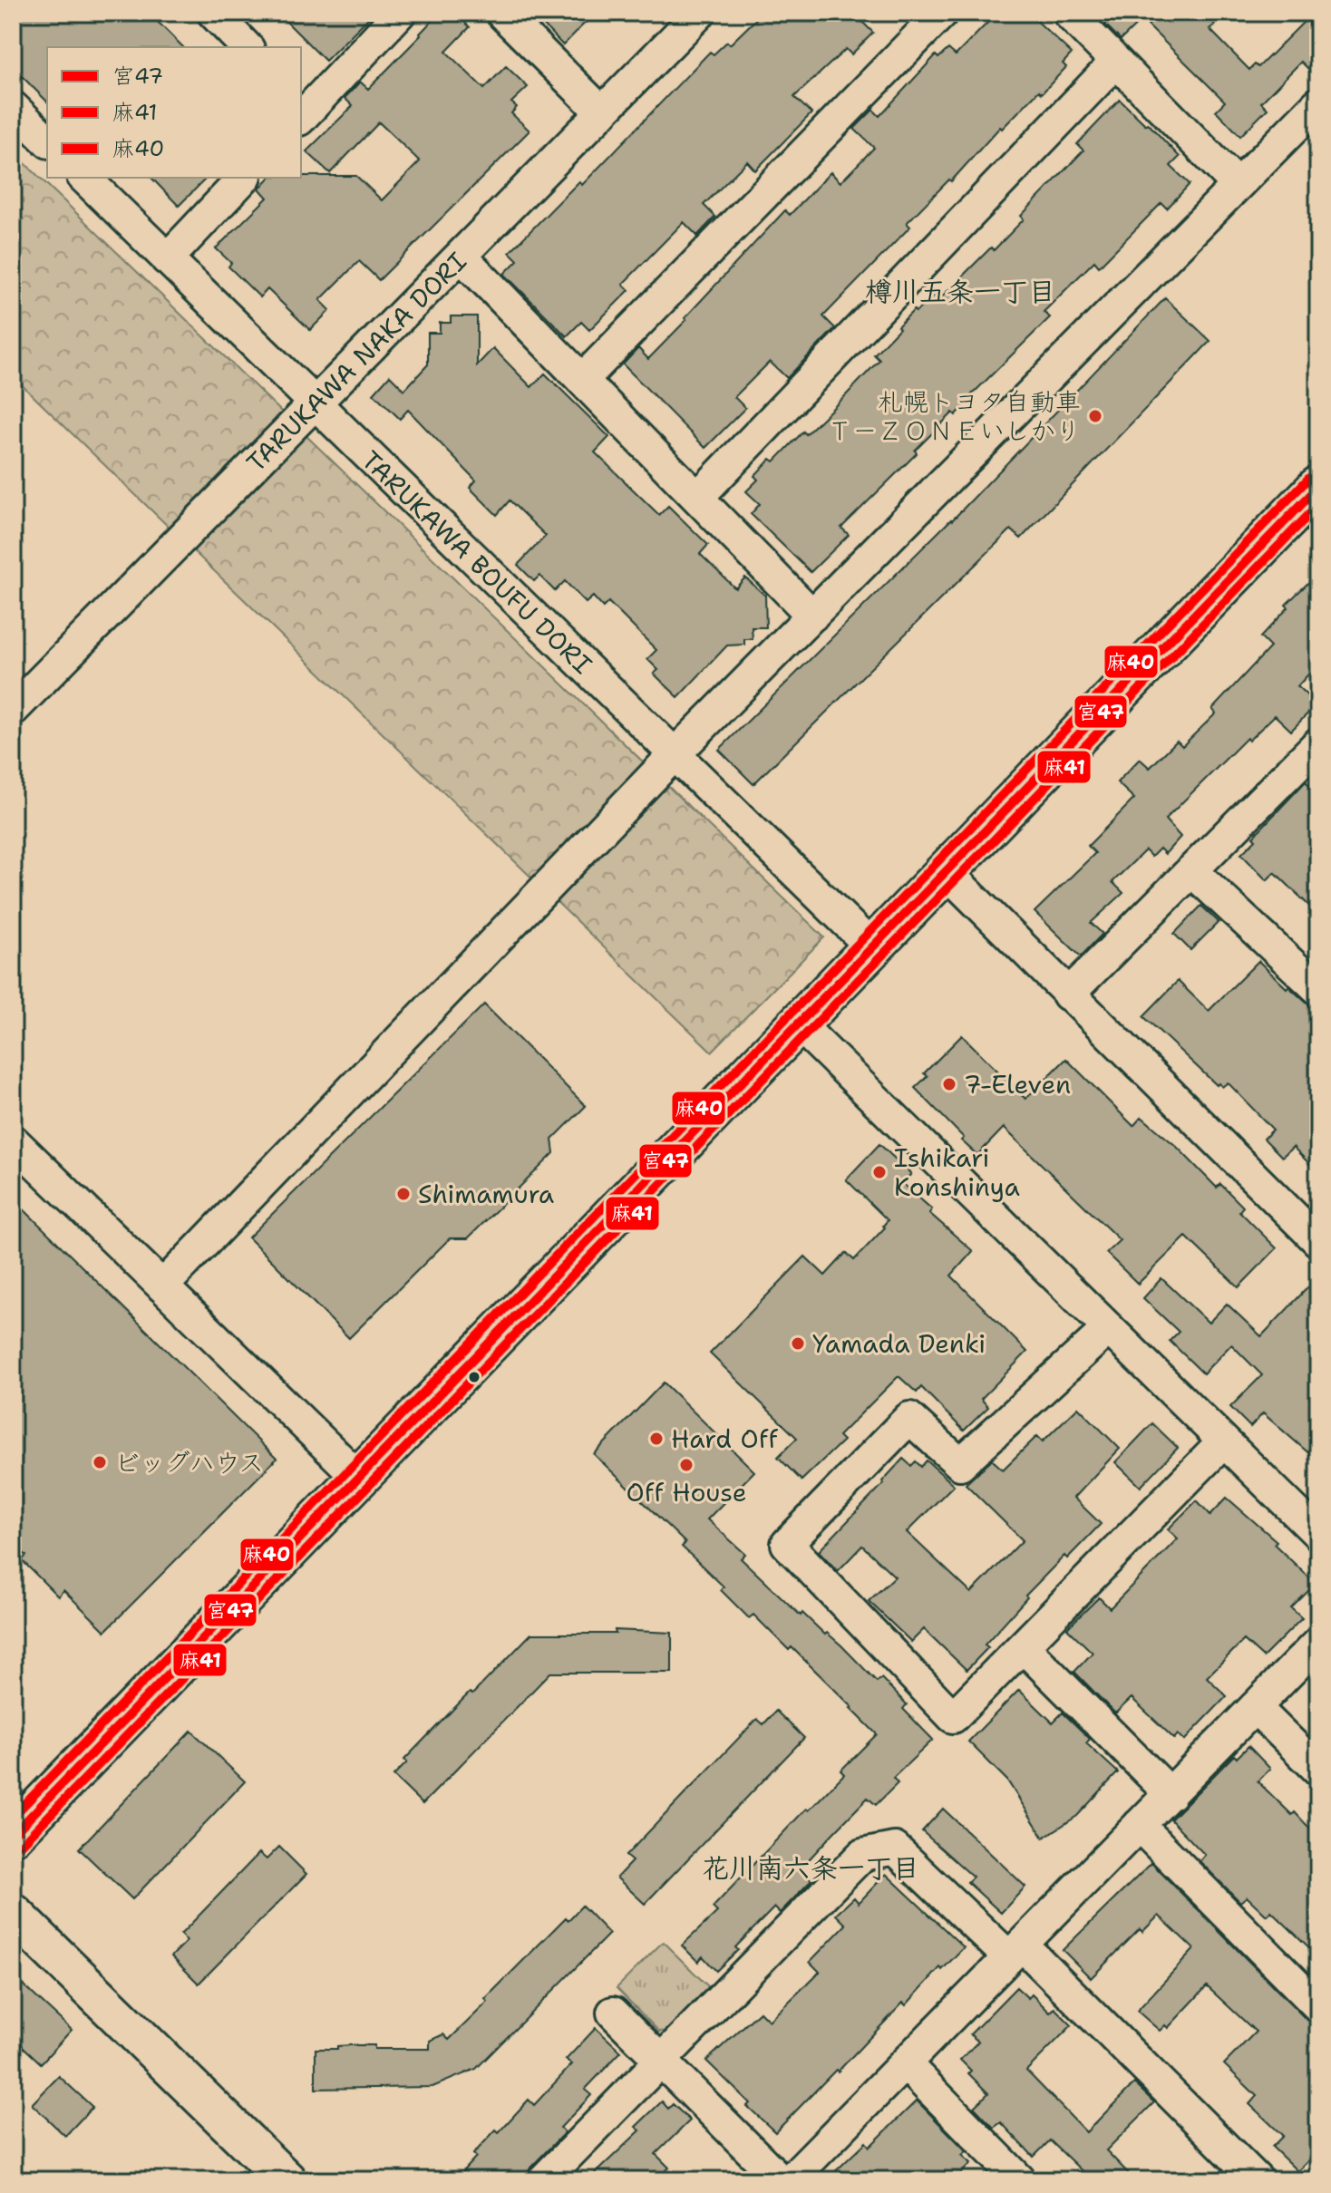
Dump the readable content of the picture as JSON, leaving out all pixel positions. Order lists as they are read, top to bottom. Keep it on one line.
{"streets":{"street":["TARUKAWA NAKA DORI","TARUKAWA BOUFU DORI"]},"crossings":[["TARUKAWA NAKA DORI","TARUKAWA BOUFU DORI"]],"districts":["樽川五条一丁目","花川南六条一丁目"],"places":["札幌トヨタ自動車 Ｔ－ＺＯＮＥいしかり","7-Eleven","Ishikari Konshinya","Shimamura","Yamada Denki","Hard Off","ビッグハウス","Off House"],"lines":["transit line 麻40","transit line 宮47","transit line 麻41"],"legend":["宮47","麻41","麻40"]}
